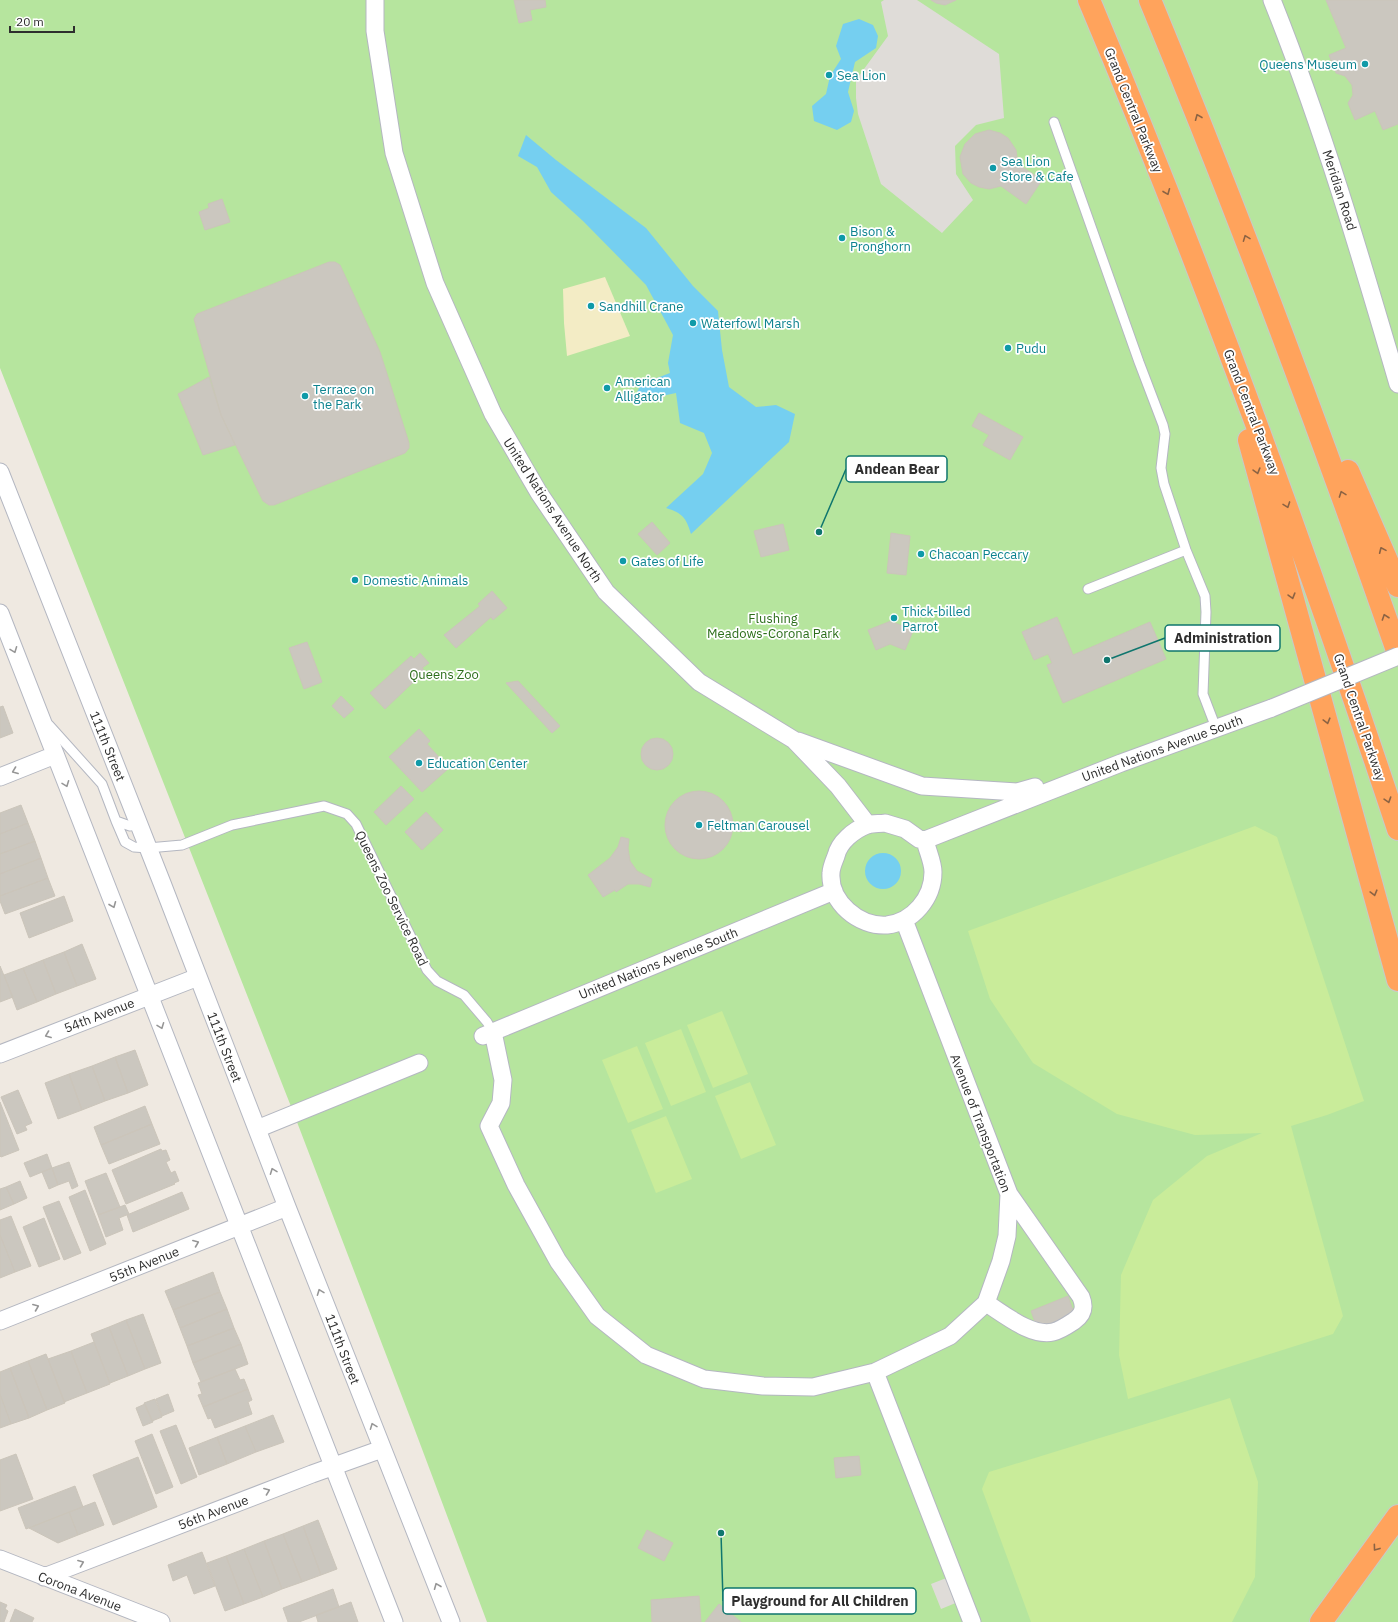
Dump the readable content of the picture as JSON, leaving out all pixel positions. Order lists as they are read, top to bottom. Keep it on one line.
{"streets":{"highway":["Grand Central Parkway"],"street":["Meridian Road","United Nations Avenue North","111th Street","United Nations Avenue South","54th Avenue","Avenue of Transportation","55th Avenue","56th Avenue","Corona Avenue"],"lane":["Queens Zoo Service Road"]},"crossings":[["United Nations Avenue North","United Nations Avenue South"],["United Nations Avenue North","Avenue of Transportation"],["111th Street","Queens Zoo Service Road"],["111th Street","54th Avenue"],["111th Street","55th Avenue"],["111th Street","56th Avenue"],["United Nations Avenue South","Queens Zoo Service Road"],["United Nations Avenue South","Avenue of Transportation"],["Queens Zoo Service Road","Avenue of Transportation"],["56th Avenue","Corona Avenue"]],"one_way":["54th Avenue","55th Avenue","56th Avenue"],"parks":["Flushing Meadows-Corona Park","Queens Zoo"],"places":["Queens Museum","Sea Lion","Sea Lion Store & Cafe","Bison & Pronghorn","Sandhill Crane","Waterfowl Marsh","Pudu","American Alligator","Terrace on the Park","Andean Bear","Chacoan Peccary","Gates of Life","Domestic Animals","Thick-billed Parrot","Administration","Education Center","Feltman Carousel","Playground for All Children"],"scale_bar":"20 m"}
